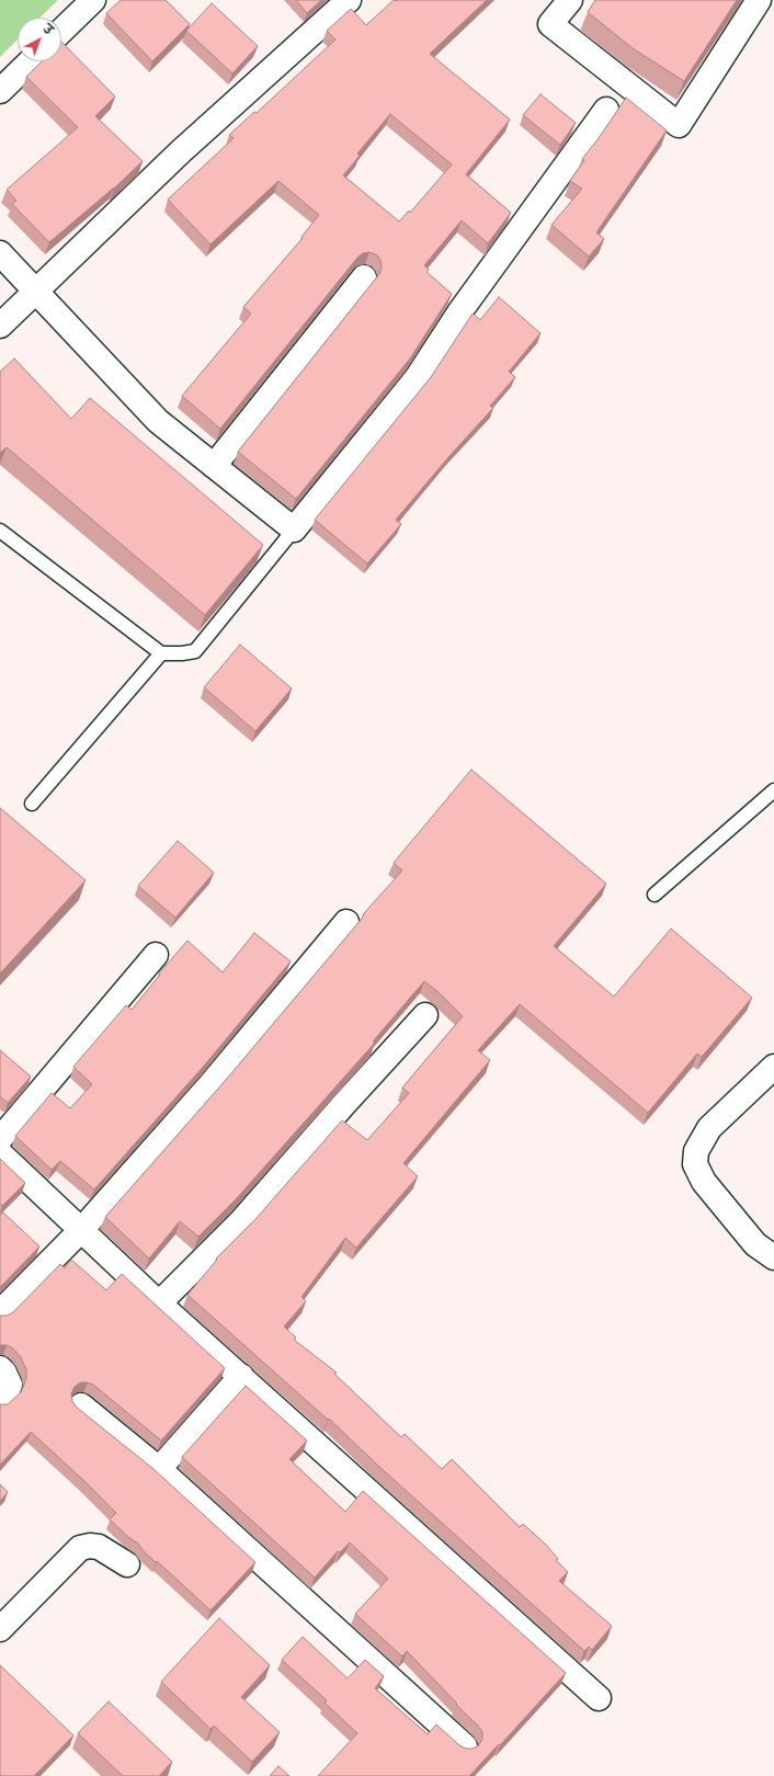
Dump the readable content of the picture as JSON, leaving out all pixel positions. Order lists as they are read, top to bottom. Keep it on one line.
{"north":"top right"}
